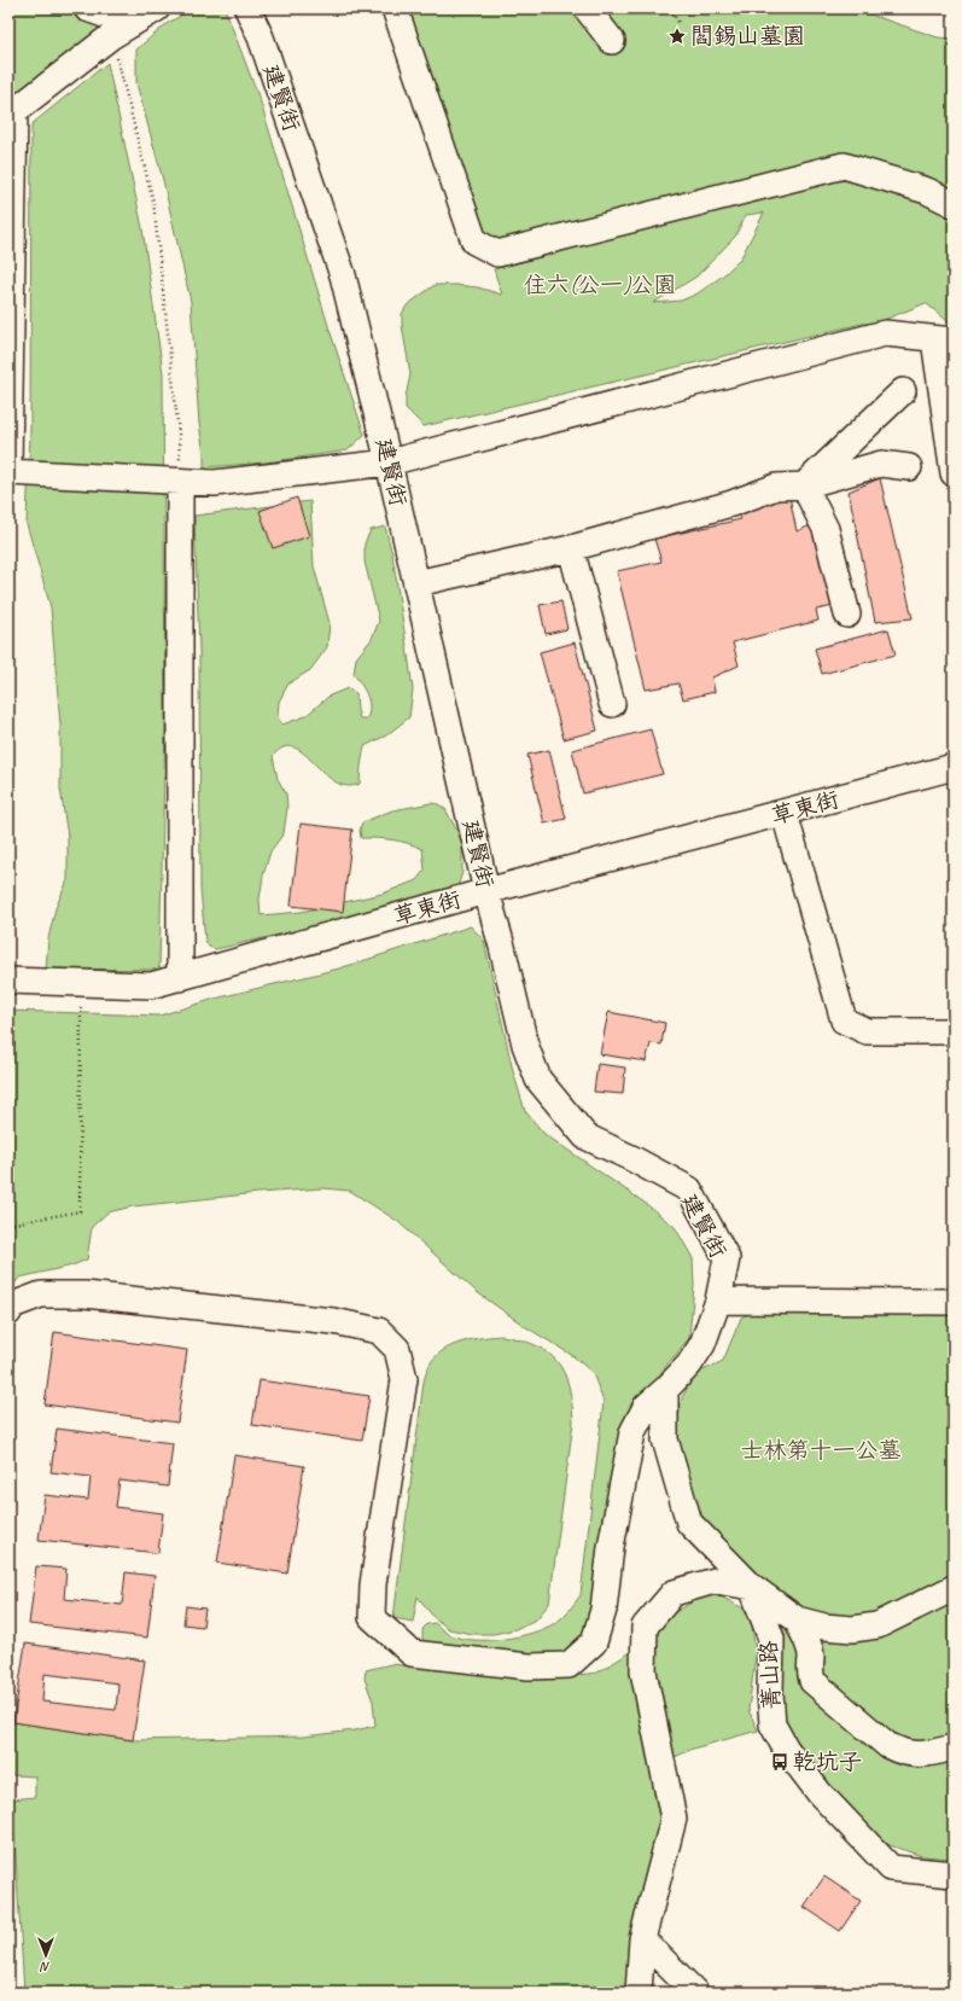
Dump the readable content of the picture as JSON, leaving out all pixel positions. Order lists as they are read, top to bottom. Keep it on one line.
{"streets":{"street":["建賢街","草東街","菁山路"]},"crossings":[["建賢街","草東街"]],"parks":["住六(公一)公園","士林第十一公墓"],"places":{"place":["閻錫山墓園"],"bus stop":["乾坑子"]},"north":"bottom"}
